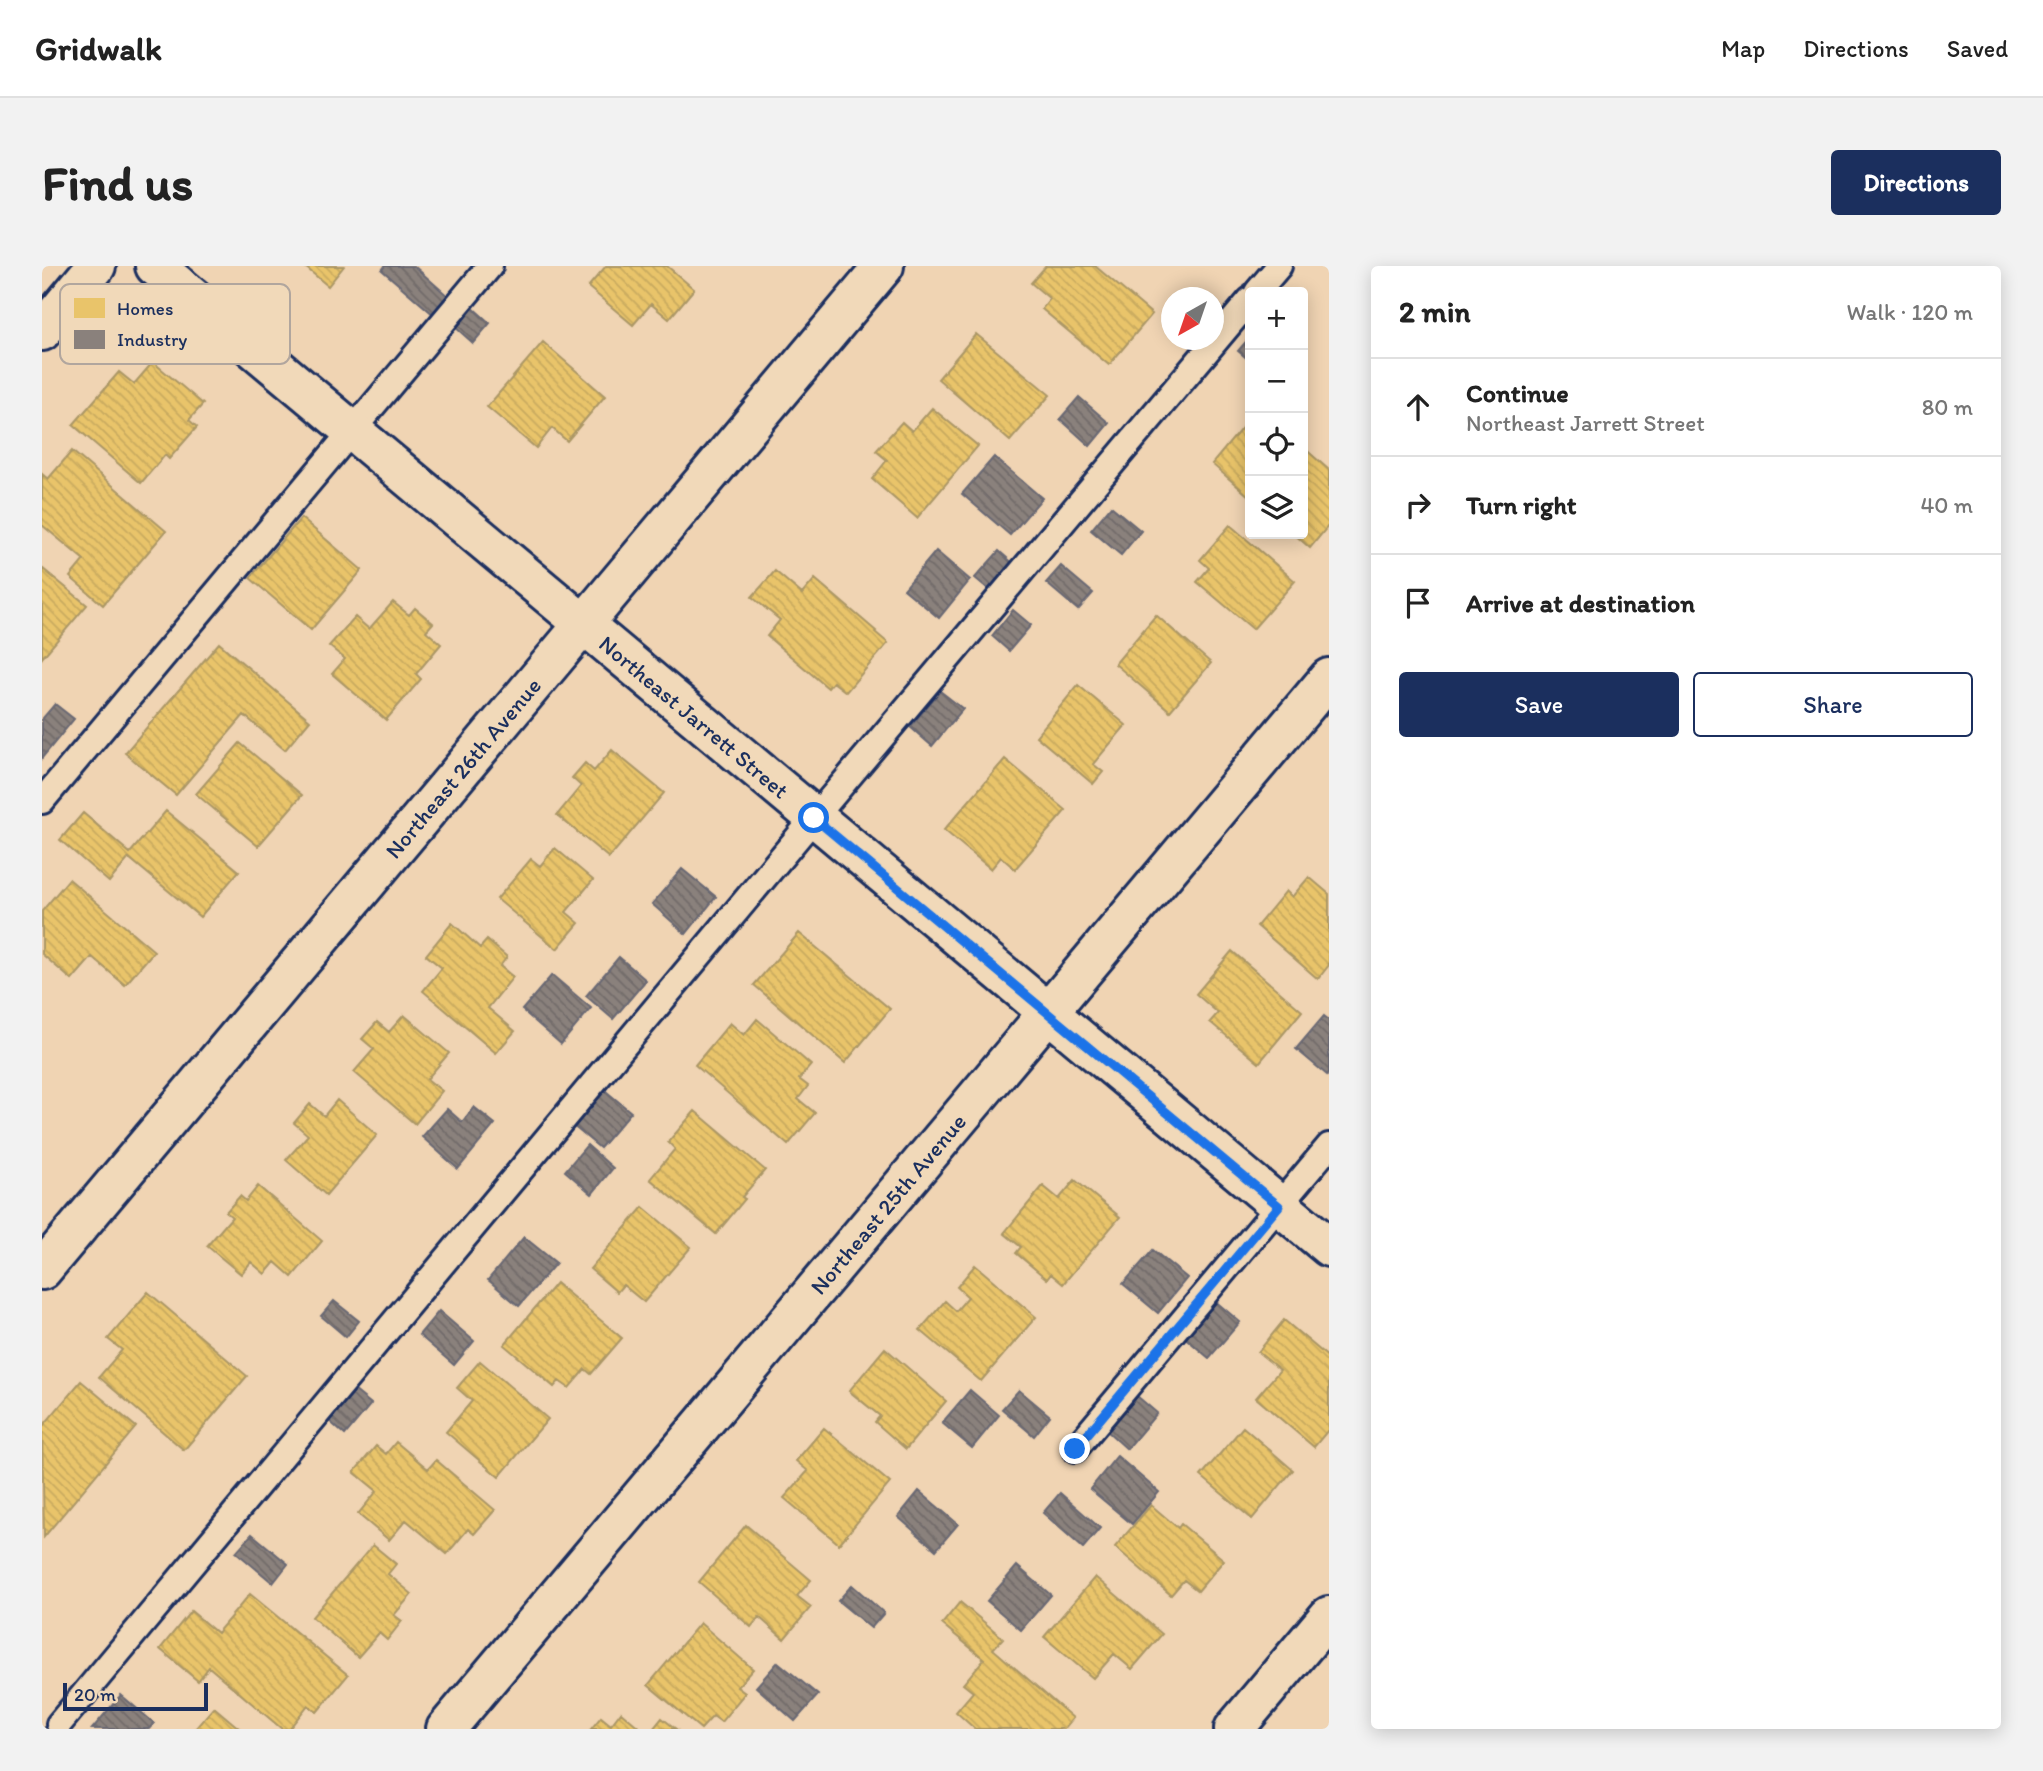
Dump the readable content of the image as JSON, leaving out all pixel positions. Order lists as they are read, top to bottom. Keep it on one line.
{"streets":{"street":["Northeast Jarrett Street","Northeast 26th Avenue","Northeast 25th Avenue"]},"crossings":[["Northeast Jarrett Street","Northeast 26th Avenue"],["Northeast Jarrett Street","Northeast 25th Avenue"]],"legend":["Homes","Industry"],"scale_bar":"20 m","north":"bottom left","page":{"header":"Gridwalk","nav":["Map","Directions","Saved"],"buttons":["Directions",["Save","Share"]],"title":"Find us","heading":["2 min","Walk · 120 m"],"map_buttons":["+","−"],"list":[["Continue","Northeast Jarrett Street","80 m"],["Turn right","40 m"],"Arrive at destination"],"scale":"20 m"}}
